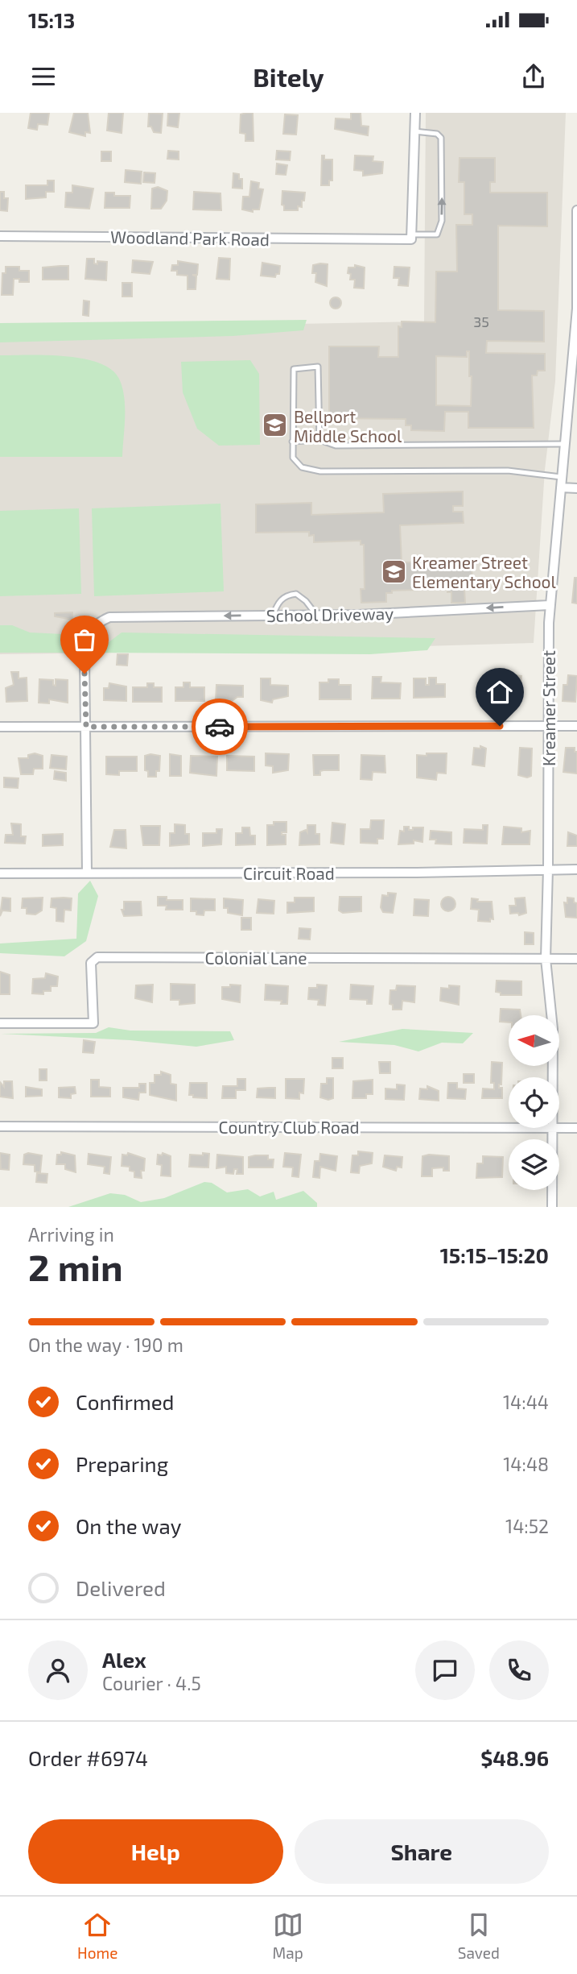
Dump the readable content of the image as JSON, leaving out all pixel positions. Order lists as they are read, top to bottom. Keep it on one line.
{"streets":{"street":["Woodland Park Road","School Driveway","Kreamer Street","Circuit Road","Colonial Lane","Country Club Road"]},"crossings":[["School Driveway","Kreamer Street"],["Kreamer Street","Circuit Road"],["Kreamer Street","Colonial Lane"]],"one_way":["School Driveway"],"places":{"school or university":["Bellport Middle School","Kreamer Street Elementary School"]},"house_numbers":["35"],"north":"left","page":{"status":"15:13","header":"Bitely","heading":["2 min","Arriving in","15:15–15:20"],"panel":["Alex","Courier · 4.5","Order #6974","$48.96"],"bar":"On the way · 190 m","list":[["Confirmed","14:44"],["Preparing","14:48"],["On the way","14:52"],"Delivered"],"buttons":["Help","Share"],"tabs":["Home","Map","Saved"]}}
